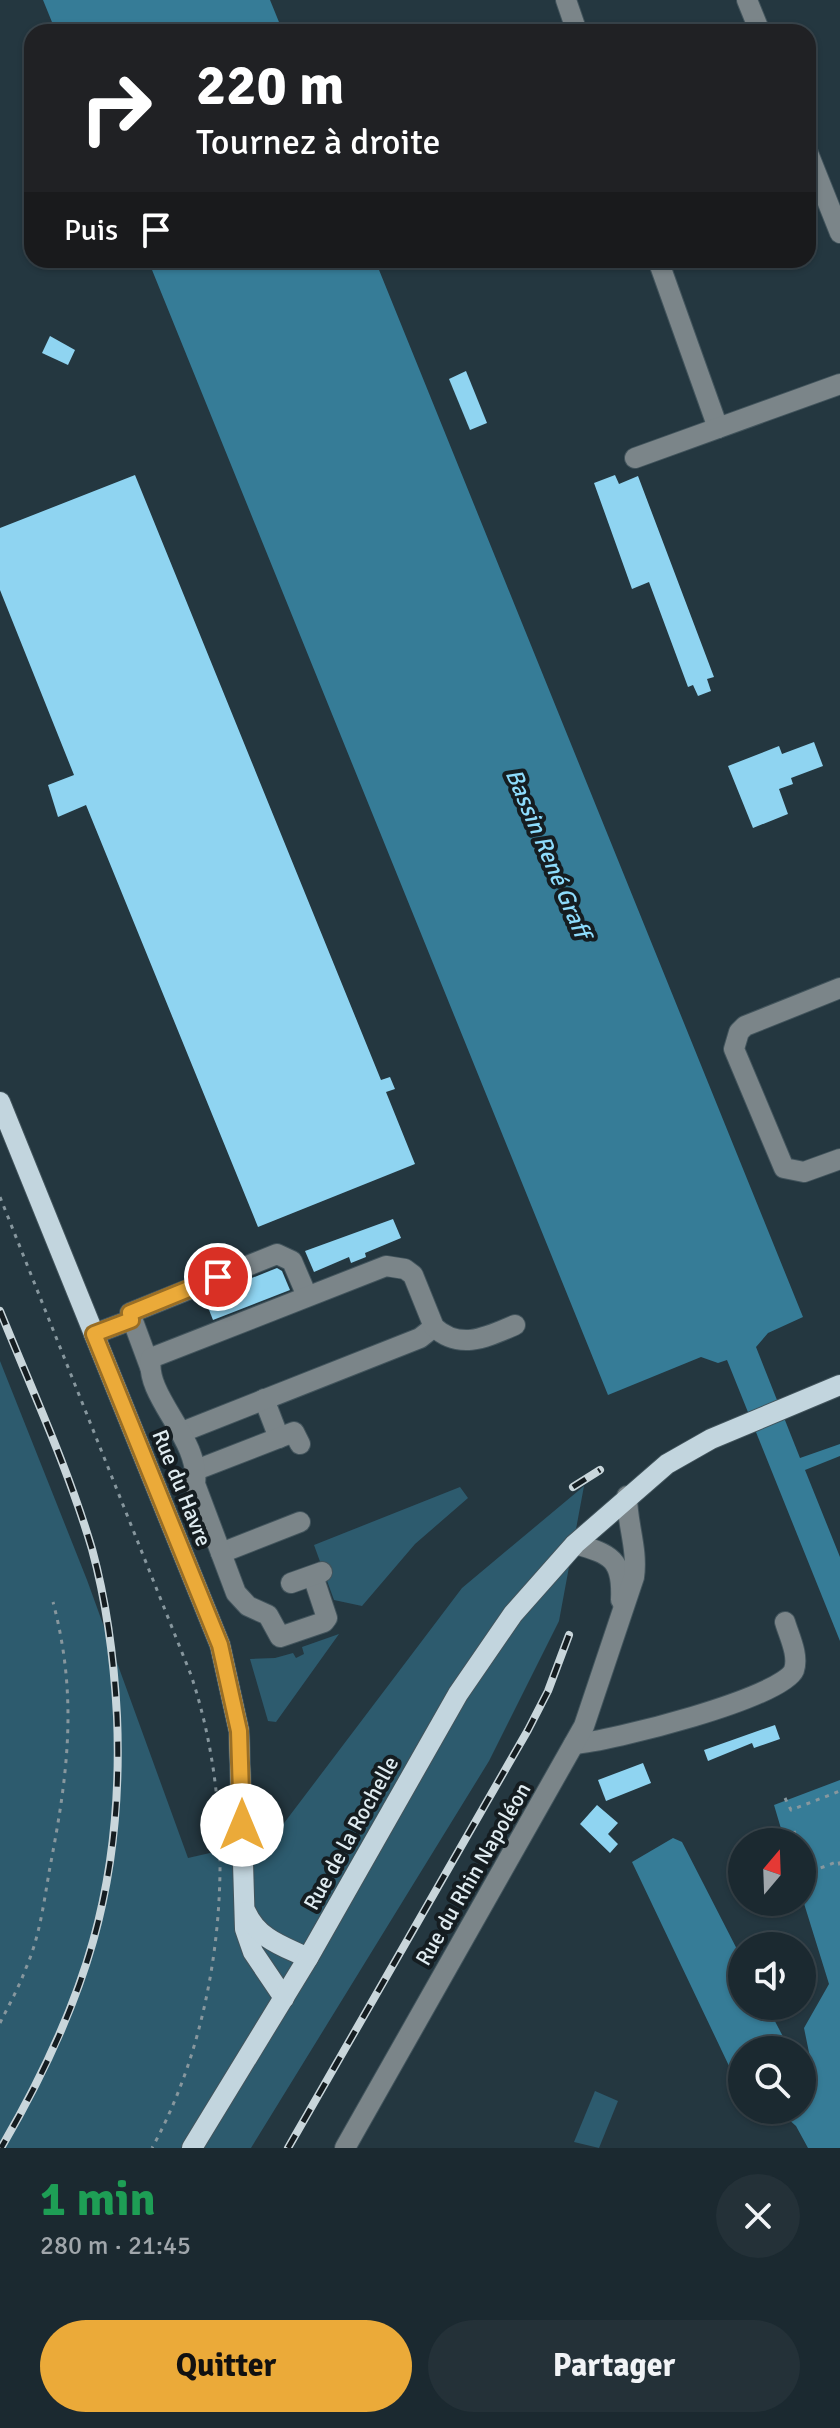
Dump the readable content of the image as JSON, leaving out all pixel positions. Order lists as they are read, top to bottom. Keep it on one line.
{"streets":{"main road":["Rue du Havre","Rue de la Rochelle"],"street":["Rue du Rhin Napoléon"]},"crossings":[["Rue du Havre","Rue de la Rochelle"],["Rue de la Rochelle","Rue du Rhin Napoléon"]],"water":["Bassin René Graff"],"north":"top","page":{"turn":["220 m","Tournez à droite"],"then":"Puis","heading":["1 min","280 m · 21:45"],"buttons":["Quitter","Partager"]}}
